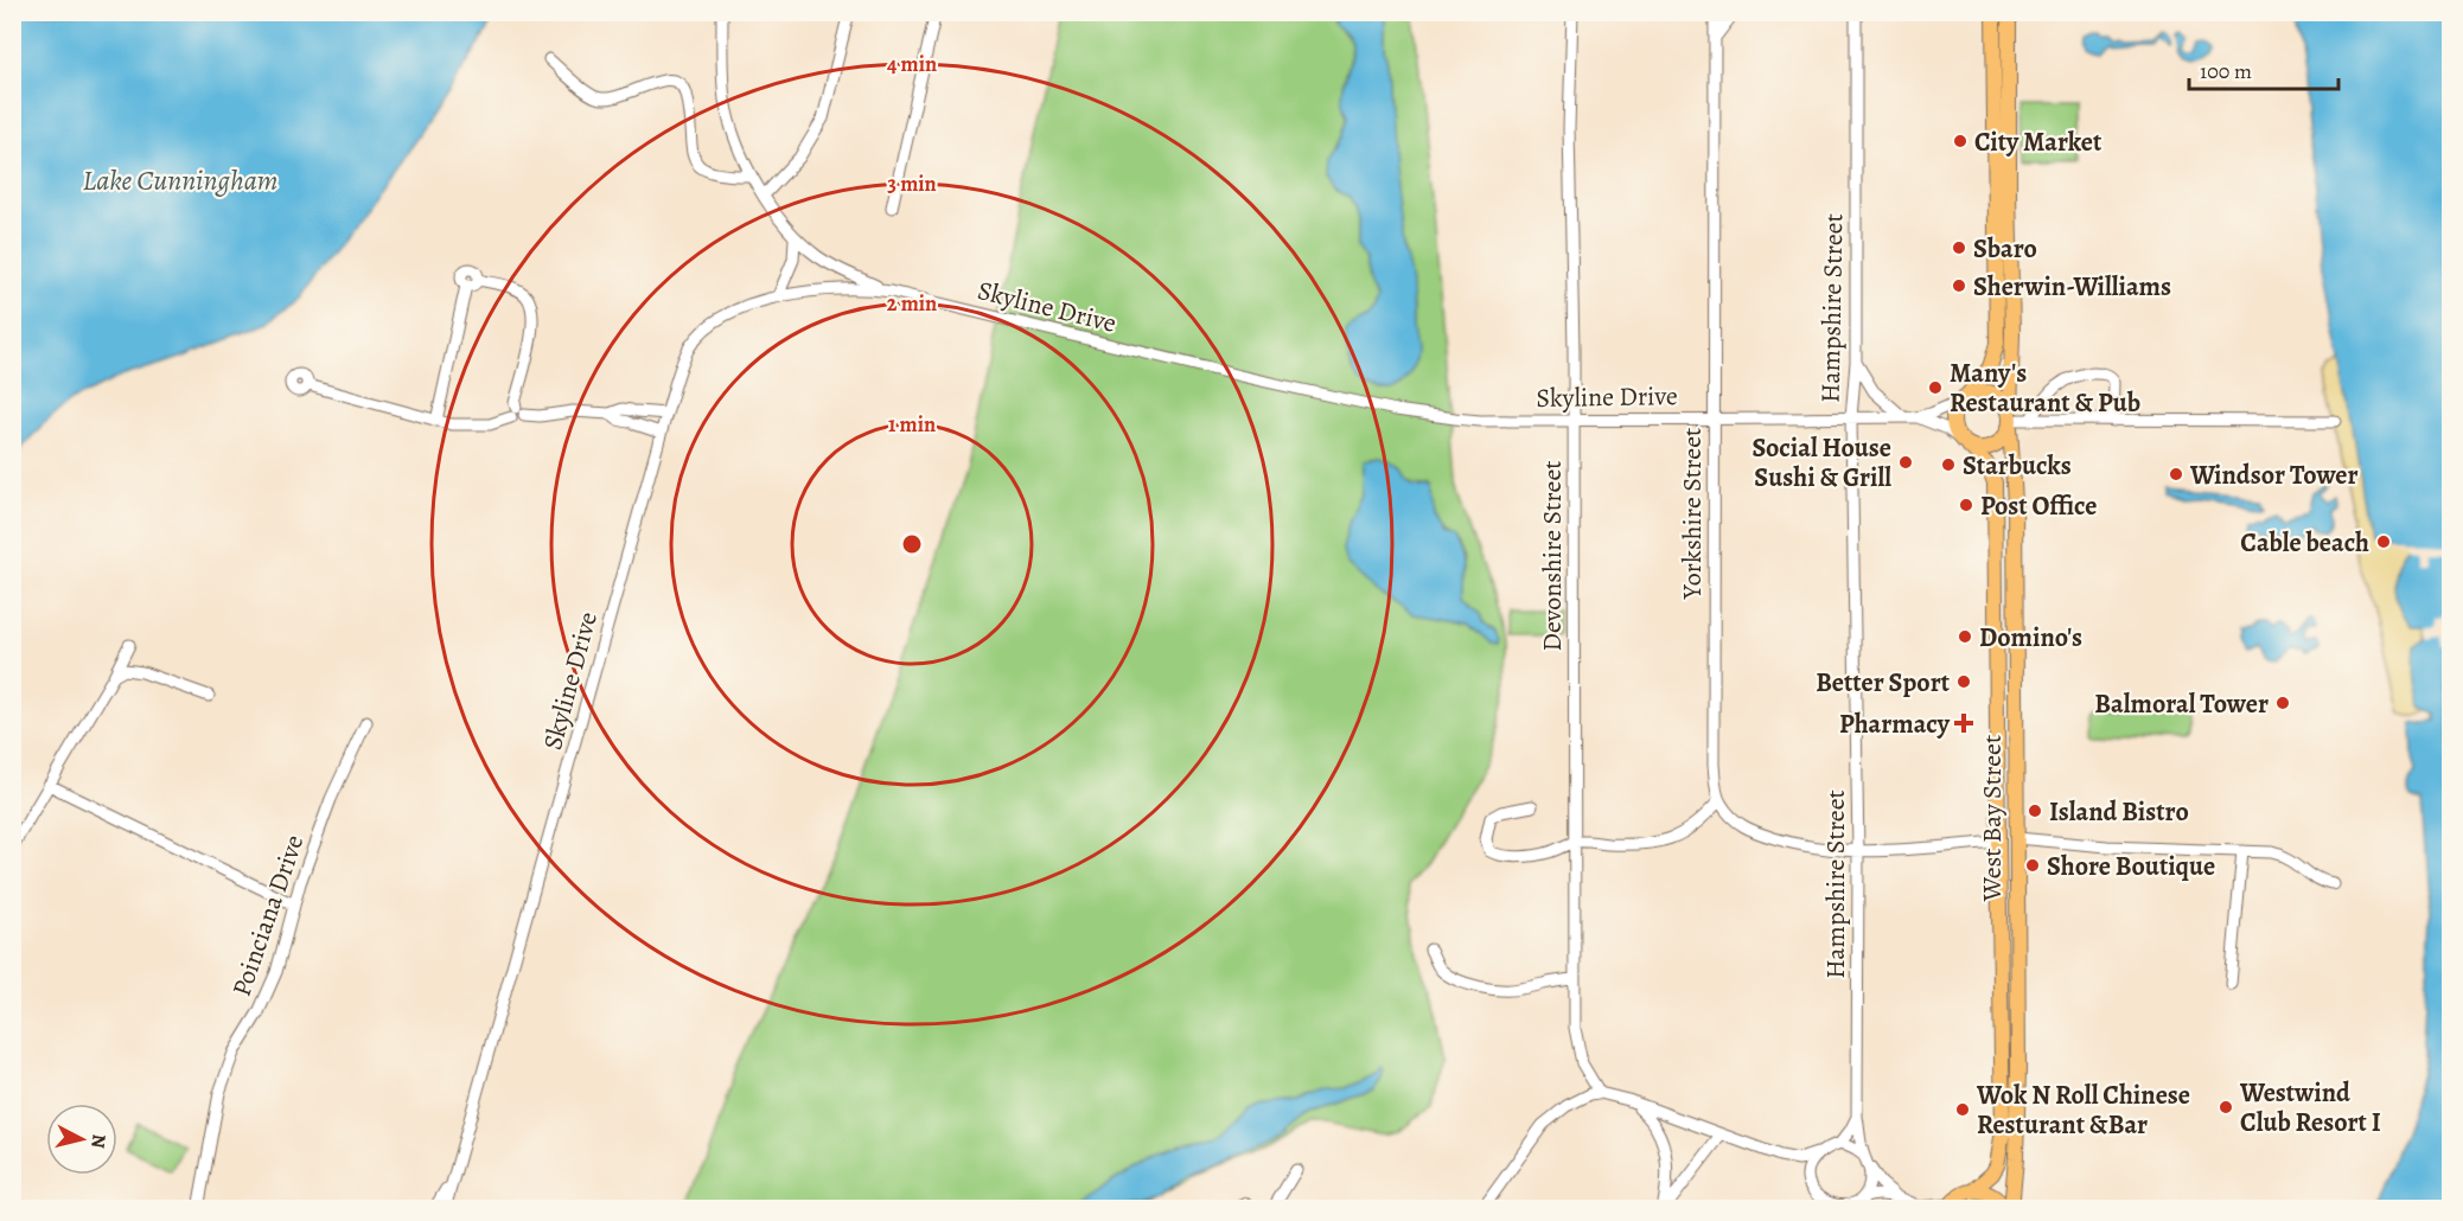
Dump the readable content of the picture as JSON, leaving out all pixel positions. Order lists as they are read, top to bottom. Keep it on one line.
{"streets":{"main road":["West Bay Street"],"street":["Skyline Drive","Hampshire Street","Yorkshire Street","Devonshire Street","Poinciana Drive"]},"crossings":[["Skyline Drive","Hampshire Street"],["Skyline Drive","Yorkshire Street"],["Skyline Drive","Devonshire Street"],["Skyline Drive","West Bay Street"]],"water":["Lake Cunningham"],"places":{"other":["City Market","Sbaro","Sherwin-Williams","Many's Restaurant & Pub","Social House Sushi & Grill","Starbucks","Windsor Tower","Post Office","Cable beach","Domino's","Better Sport","Balmoral Tower","Island Bistro","Shore Boutique","Westwind Club Resort I","Wok N Roll Chinese Resturant &Bar"],"health":["Pharmacy"]},"scale_bar":"100 m","north":"right","rings":["4 min","3 min","2 min","1 min"]}
